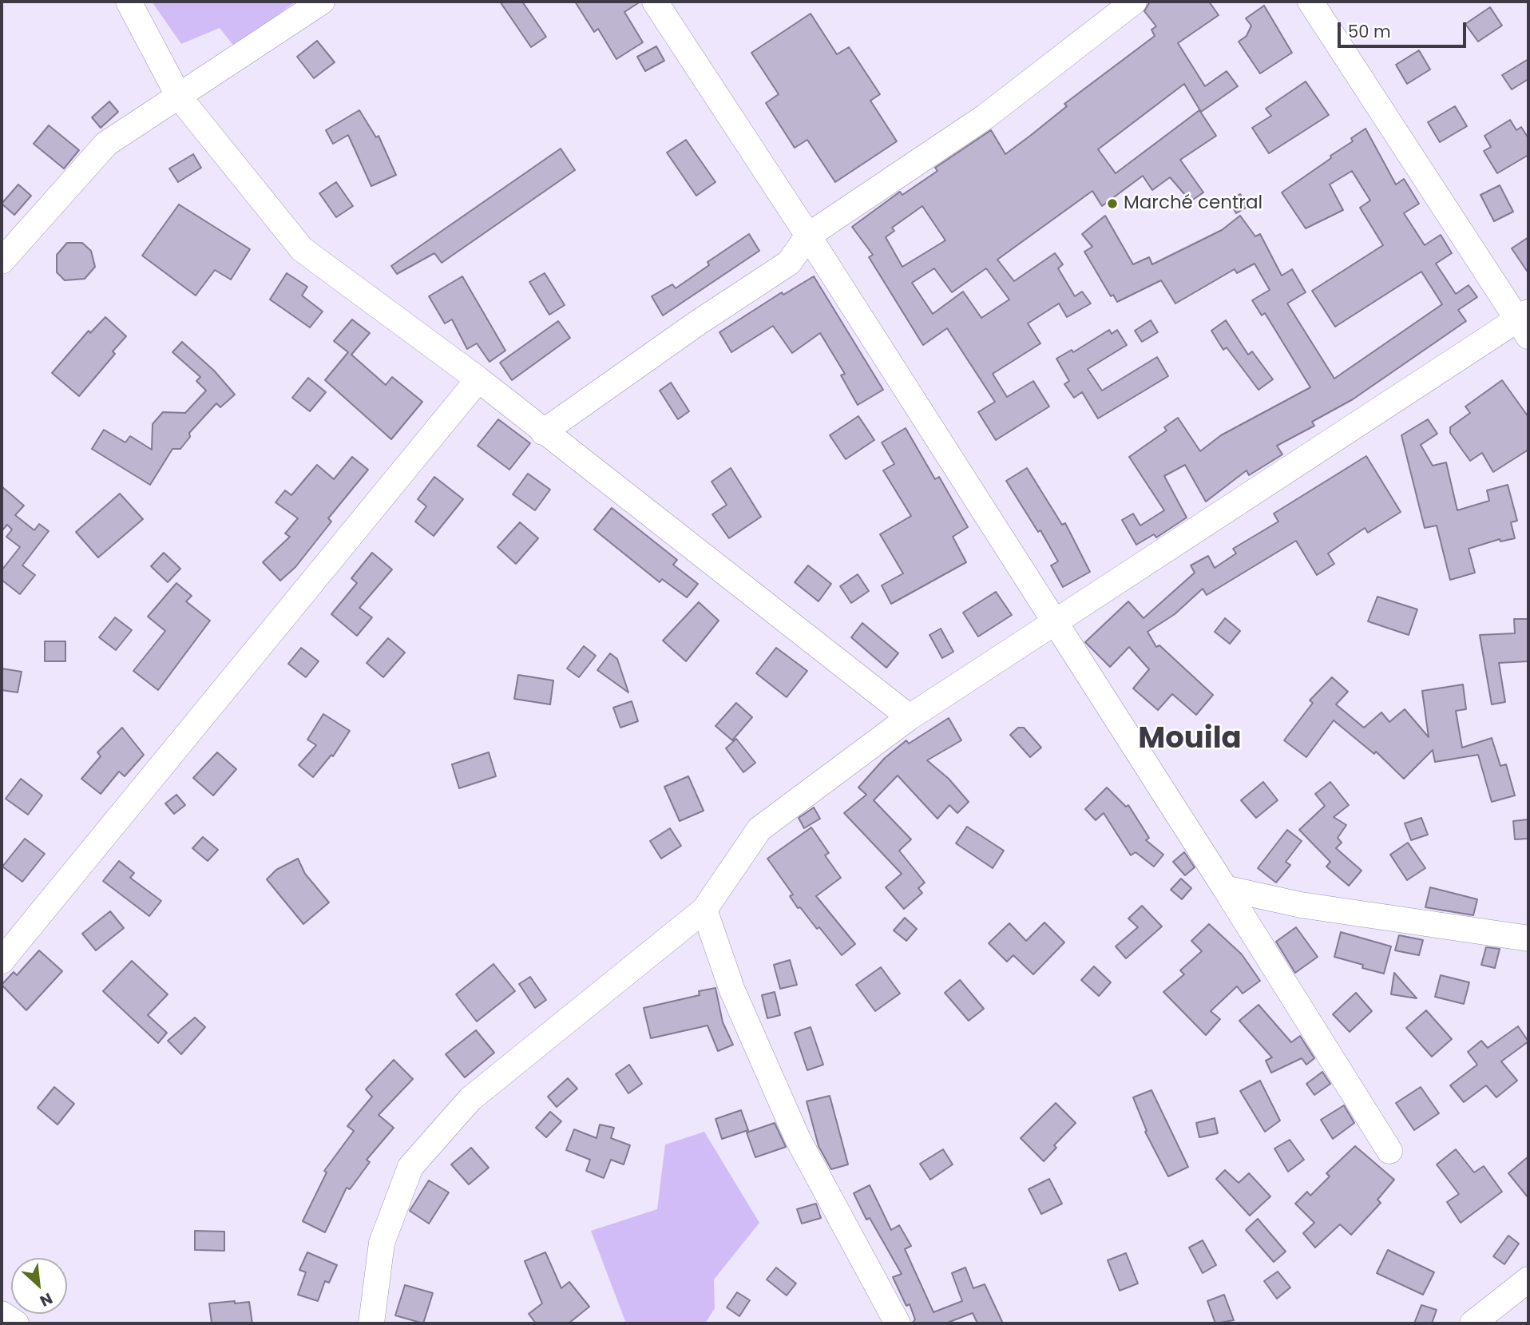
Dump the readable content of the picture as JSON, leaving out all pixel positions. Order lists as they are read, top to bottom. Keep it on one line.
{"districts":["Mouila"],"places":["Marché central"],"scale_bar":"50 m","north":"bottom right"}
